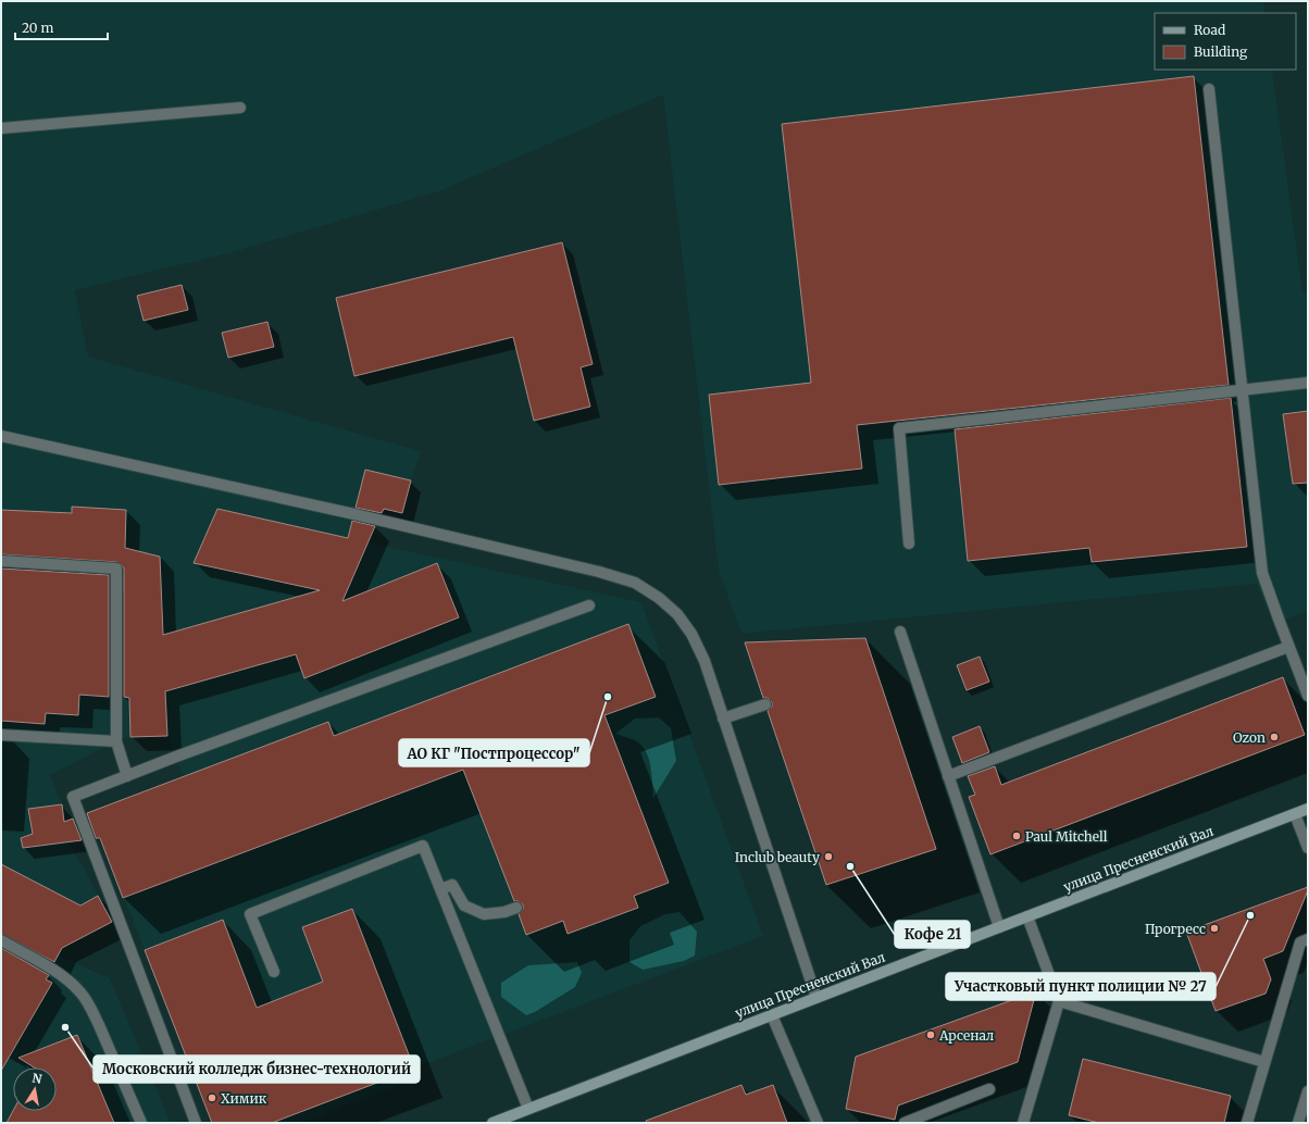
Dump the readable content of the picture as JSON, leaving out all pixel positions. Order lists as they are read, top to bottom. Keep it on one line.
{"streets":{"main road":["улица Пресненский Вал"]},"places":["АО КГ \"Постпроцессор\"","Ozon","Paul Mitchell","Inclub beauty","Кофе 21","Участковый пункт полиции № 27","Прогресс","Московский колледж бизнес-технологий","Арсенал","Химик"],"legend":["Road","Building"],"scale_bar":"20 m","north":"top"}
